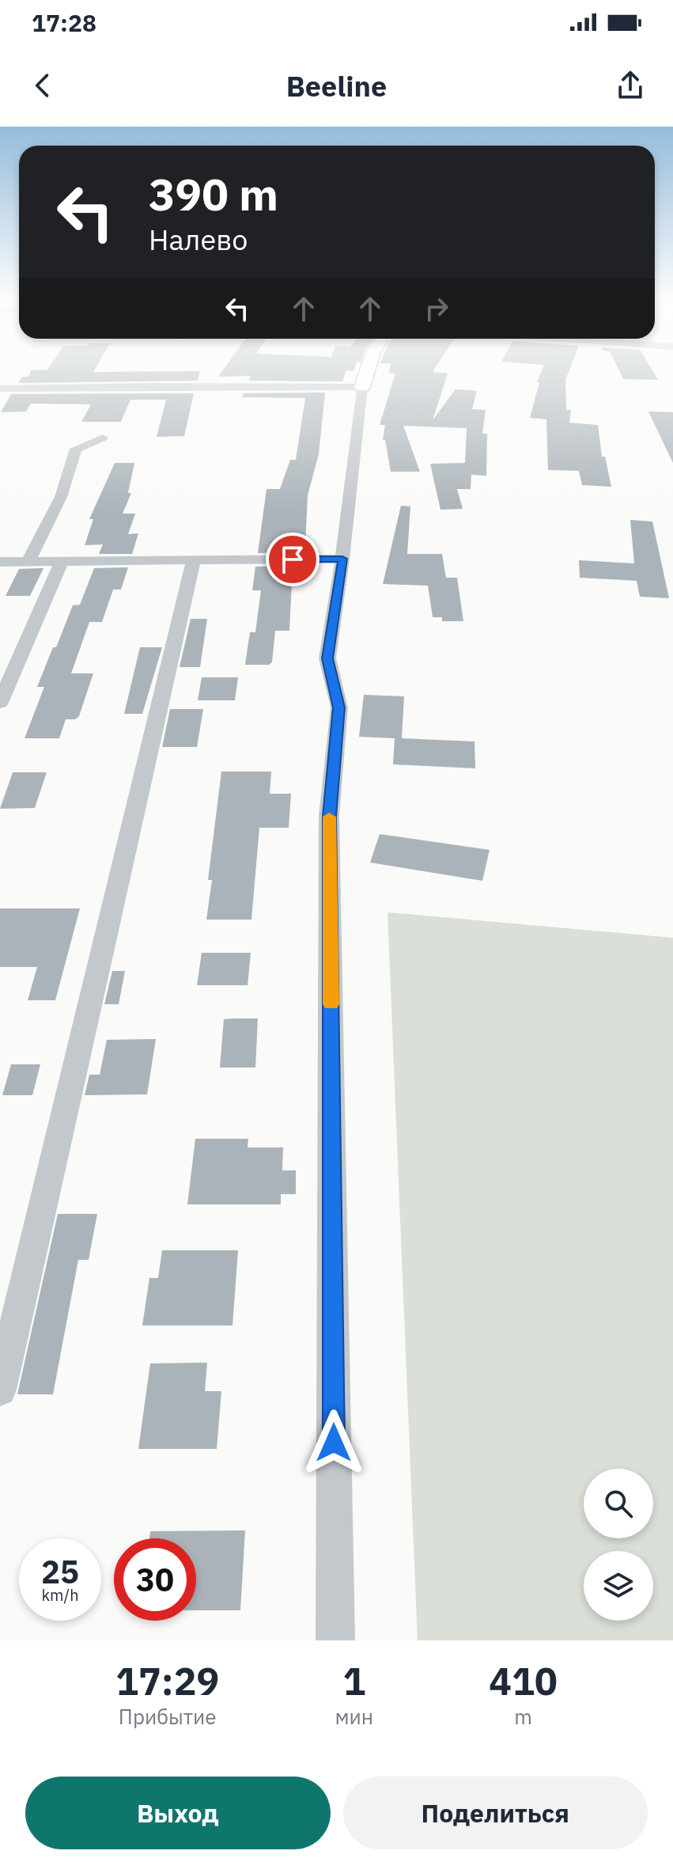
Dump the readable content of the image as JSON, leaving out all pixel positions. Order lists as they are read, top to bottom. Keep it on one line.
{"page":{"status":"17:28","header":"Beeline","turn":["390 m","Налево"],"speed":"25 km/h","limit":"30","eta":["17:29","Прибытие","1","мин","410","m"],"buttons":["Выход","Поделиться"]}}
